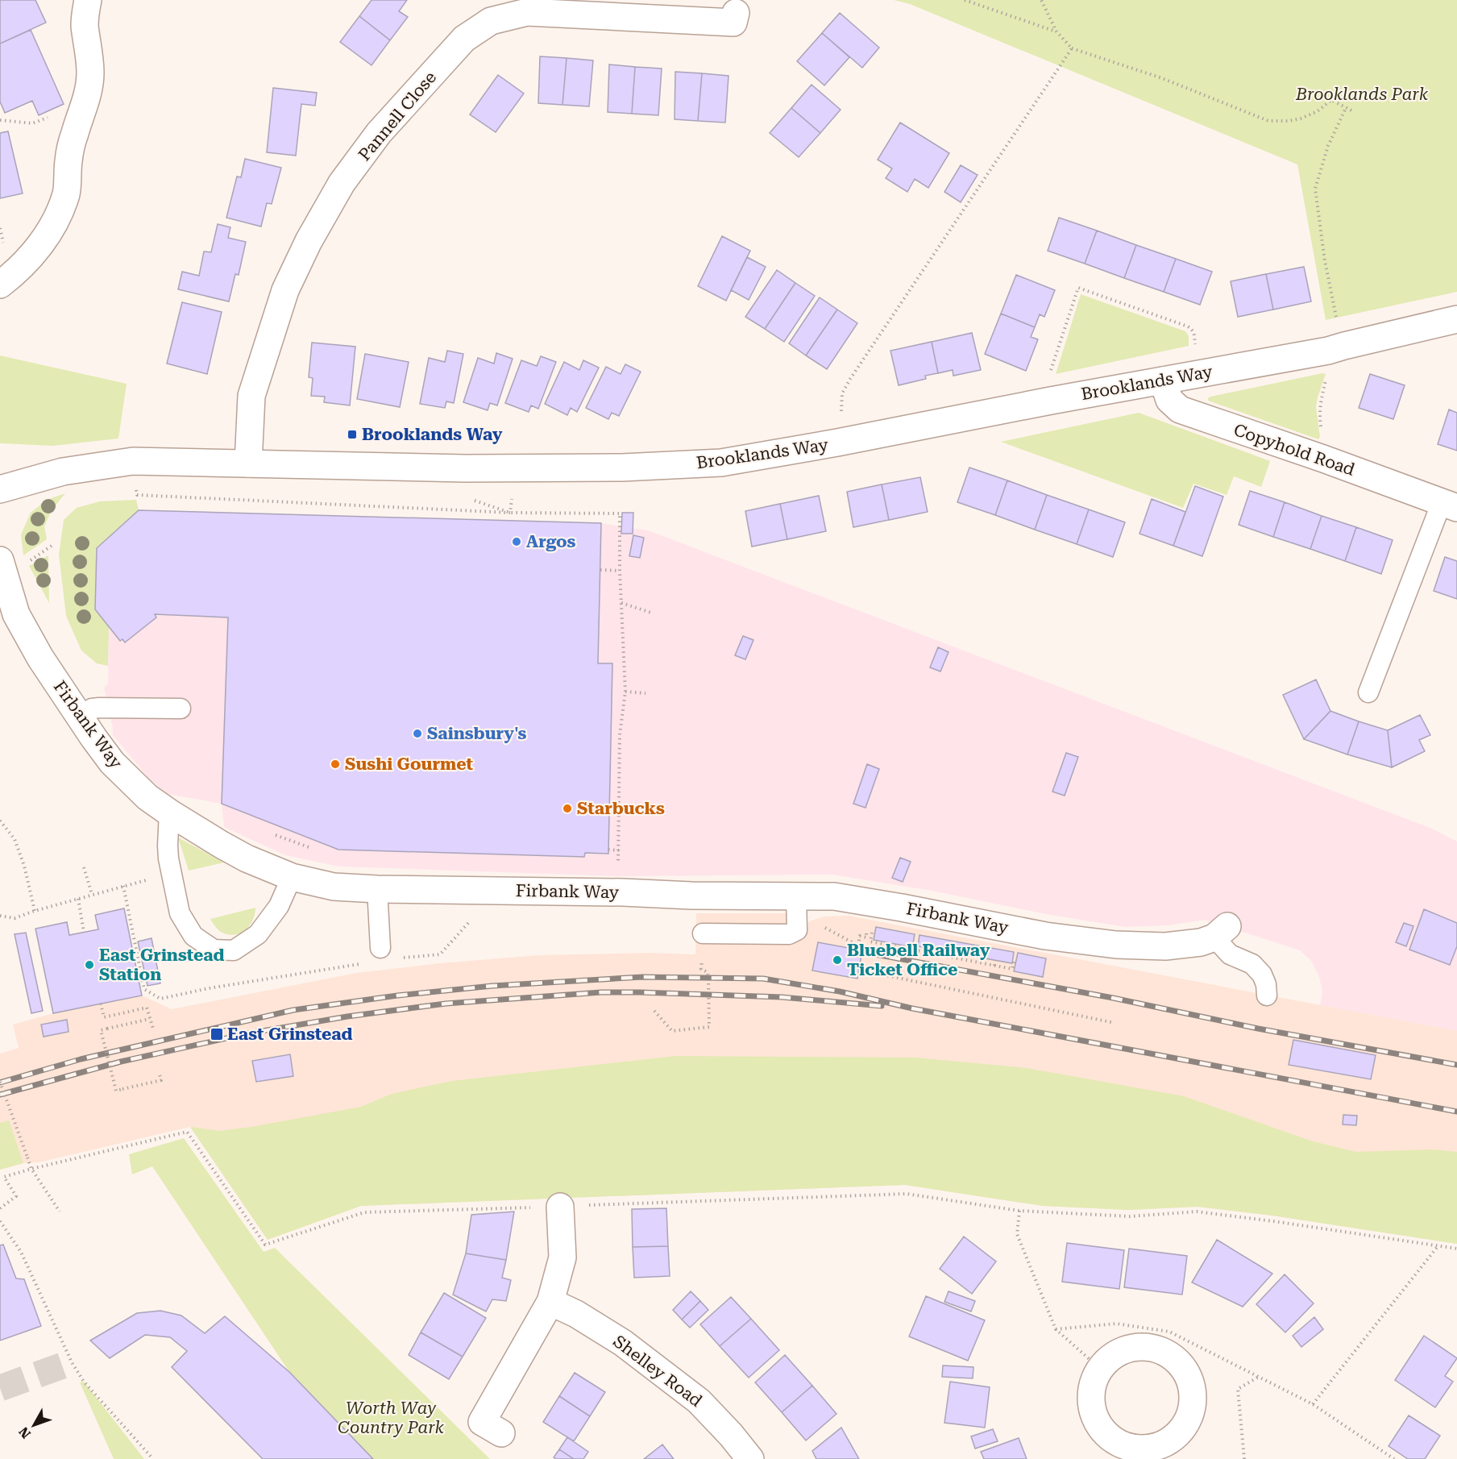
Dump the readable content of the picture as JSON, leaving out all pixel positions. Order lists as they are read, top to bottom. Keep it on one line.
{"streets":{"street":["Pannell Close","Brooklands Way","Copyhold Road","Firbank Way","Shelley Road"]},"crossings":[["Pannell Close","Brooklands Way"],["Brooklands Way","Copyhold Road"]],"parks":["Brooklands Park","Worth Way Country Park"],"places":{"transit":["Brooklands Way","East Grinstead"],"other":["Argos","Sainsbury's","Sushi Gourmet","Starbucks","Bluebell Railway Ticket Office","East Grinstead Station"]},"north":"bottom left"}
